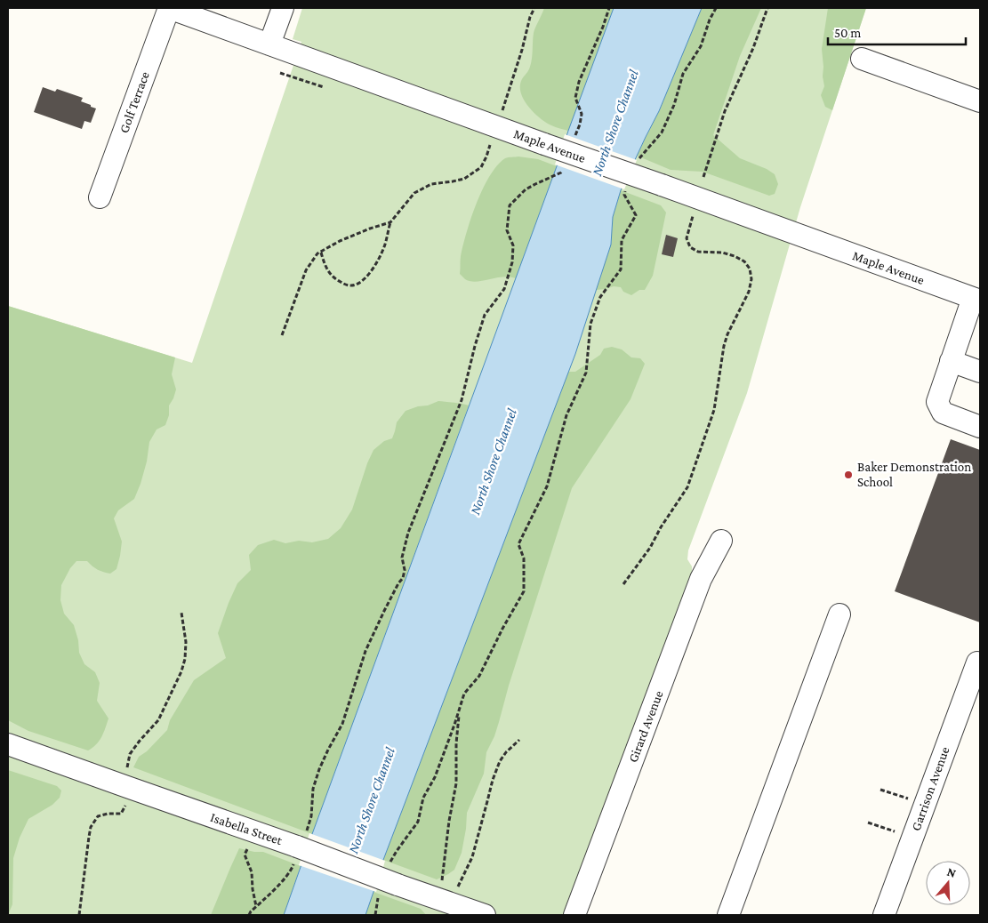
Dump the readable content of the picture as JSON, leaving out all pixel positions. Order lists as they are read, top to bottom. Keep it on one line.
{"streets":{"street":["Golf Terrace","Maple Avenue","Girard Avenue","Garrison Avenue","Isabella Street"]},"crossings":[["Golf Terrace","Maple Avenue"]],"water":["North Shore Channel"],"places":["Baker Demonstration School"],"scale_bar":"50 m","north":"top"}
